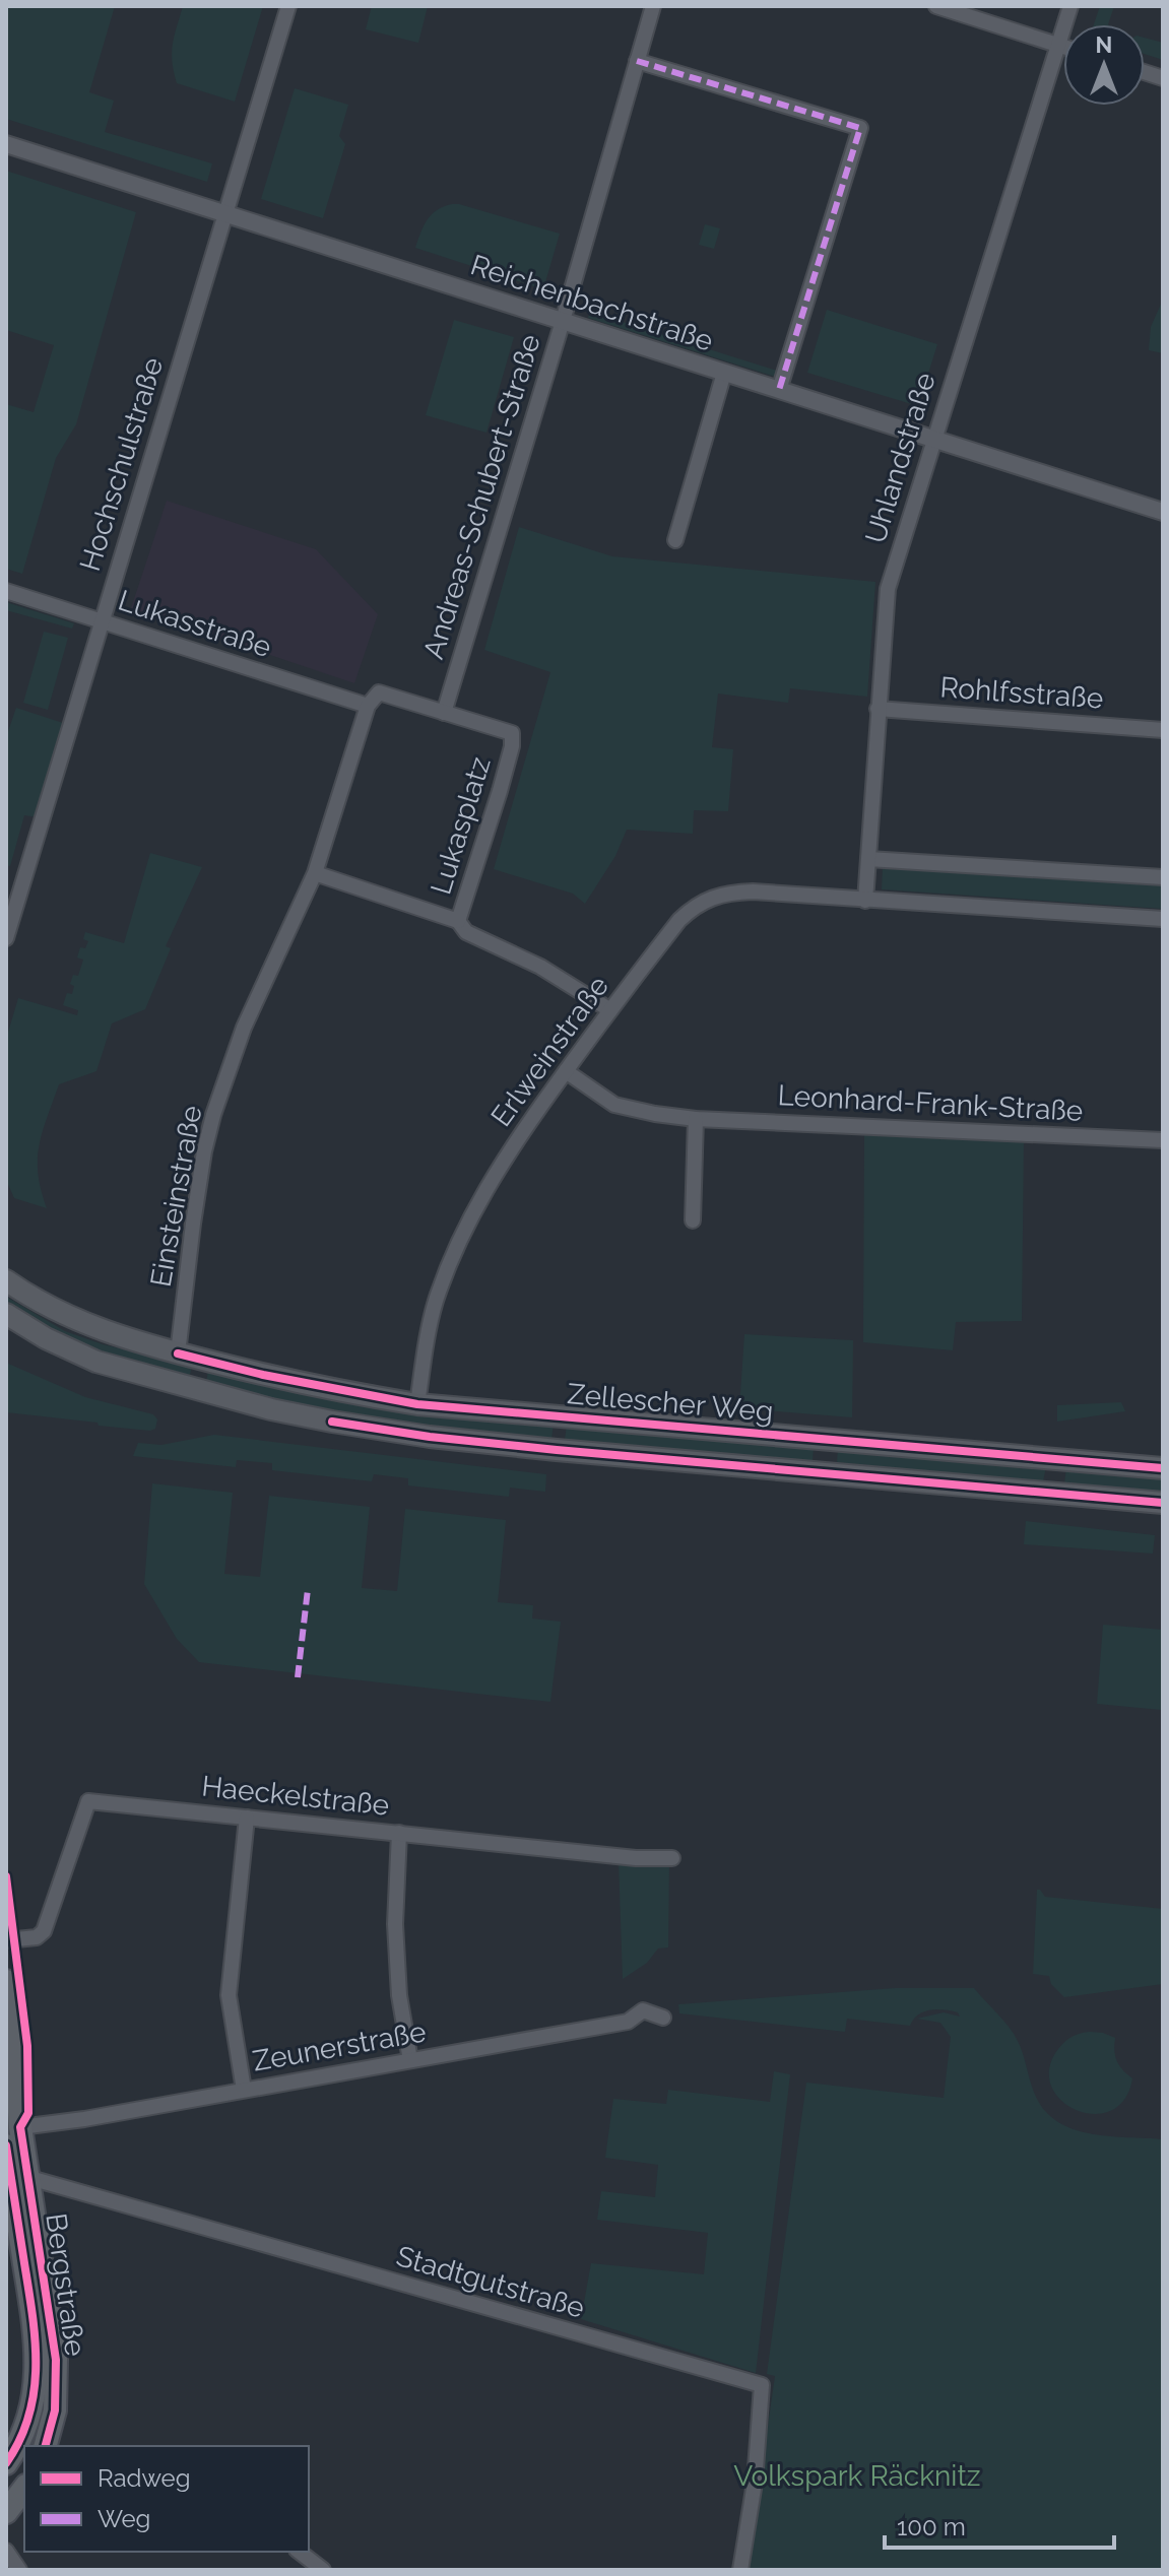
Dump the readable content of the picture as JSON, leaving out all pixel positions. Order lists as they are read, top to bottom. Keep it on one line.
{"streets":{"main road":["Zellescher Weg","Bergstraße"],"street":["Reichenbachstraße","Uhlandstraße","Hochschulstraße","Andreas-Schubert-Straße","Lukasstraße","Rohlfsstraße","Lukasplatz","Erlweinstraße","Leonhard-Frank-Straße","Einsteinstraße","Haeckelstraße","Zeunerstraße","Stadtgutstraße"]},"crossings":[["Reichenbachstraße","Uhlandstraße"],["Reichenbachstraße","Hochschulstraße"],["Reichenbachstraße","Andreas-Schubert-Straße"],["Uhlandstraße","Rohlfsstraße"],["Uhlandstraße","Erlweinstraße"],["Hochschulstraße","Lukasstraße"],["Andreas-Schubert-Straße","Lukasplatz"],["Lukasstraße","Lukasplatz"],["Lukasplatz","Einsteinstraße"],["Erlweinstraße","Leonhard-Frank-Straße"],["Erlweinstraße","Zellescher Weg"],["Einsteinstraße","Zellescher Weg"],["Zeunerstraße","Bergstraße"],["Stadtgutstraße","Bergstraße"]],"parks":["Volkspark Räcknitz"],"legend":["Radweg","Weg"],"scale_bar":"100 m","north":"top"}
